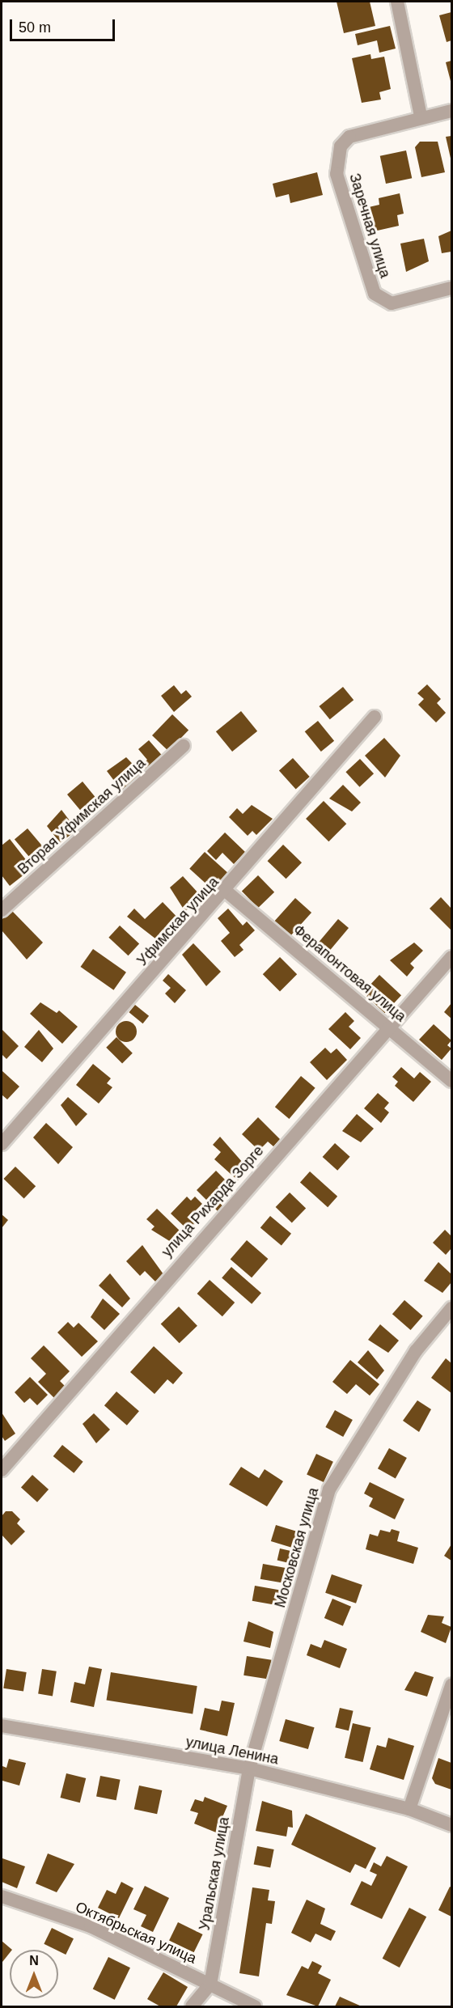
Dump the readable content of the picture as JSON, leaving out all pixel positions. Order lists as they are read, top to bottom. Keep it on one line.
{"streets":{"street":["Заречная улица","Вторая Уфимская улица","Уфимская улица","Ферапонтовая улица","улица Рихарда Зорге","Московская улица","улица Ленина","Уральская улица","Октябрьская улица"]},"crossings":[["Уфимская улица","Ферапонтовая улица"],["Ферапонтовая улица","улица Рихарда Зорге"],["Московская улица","улица Ленина"],["Московская улица","Уральская улица"],["улица Ленина","Уральская улица"],["Уральская улица","Октябрьская улица"]],"scale_bar":"50 m","north":"top"}
